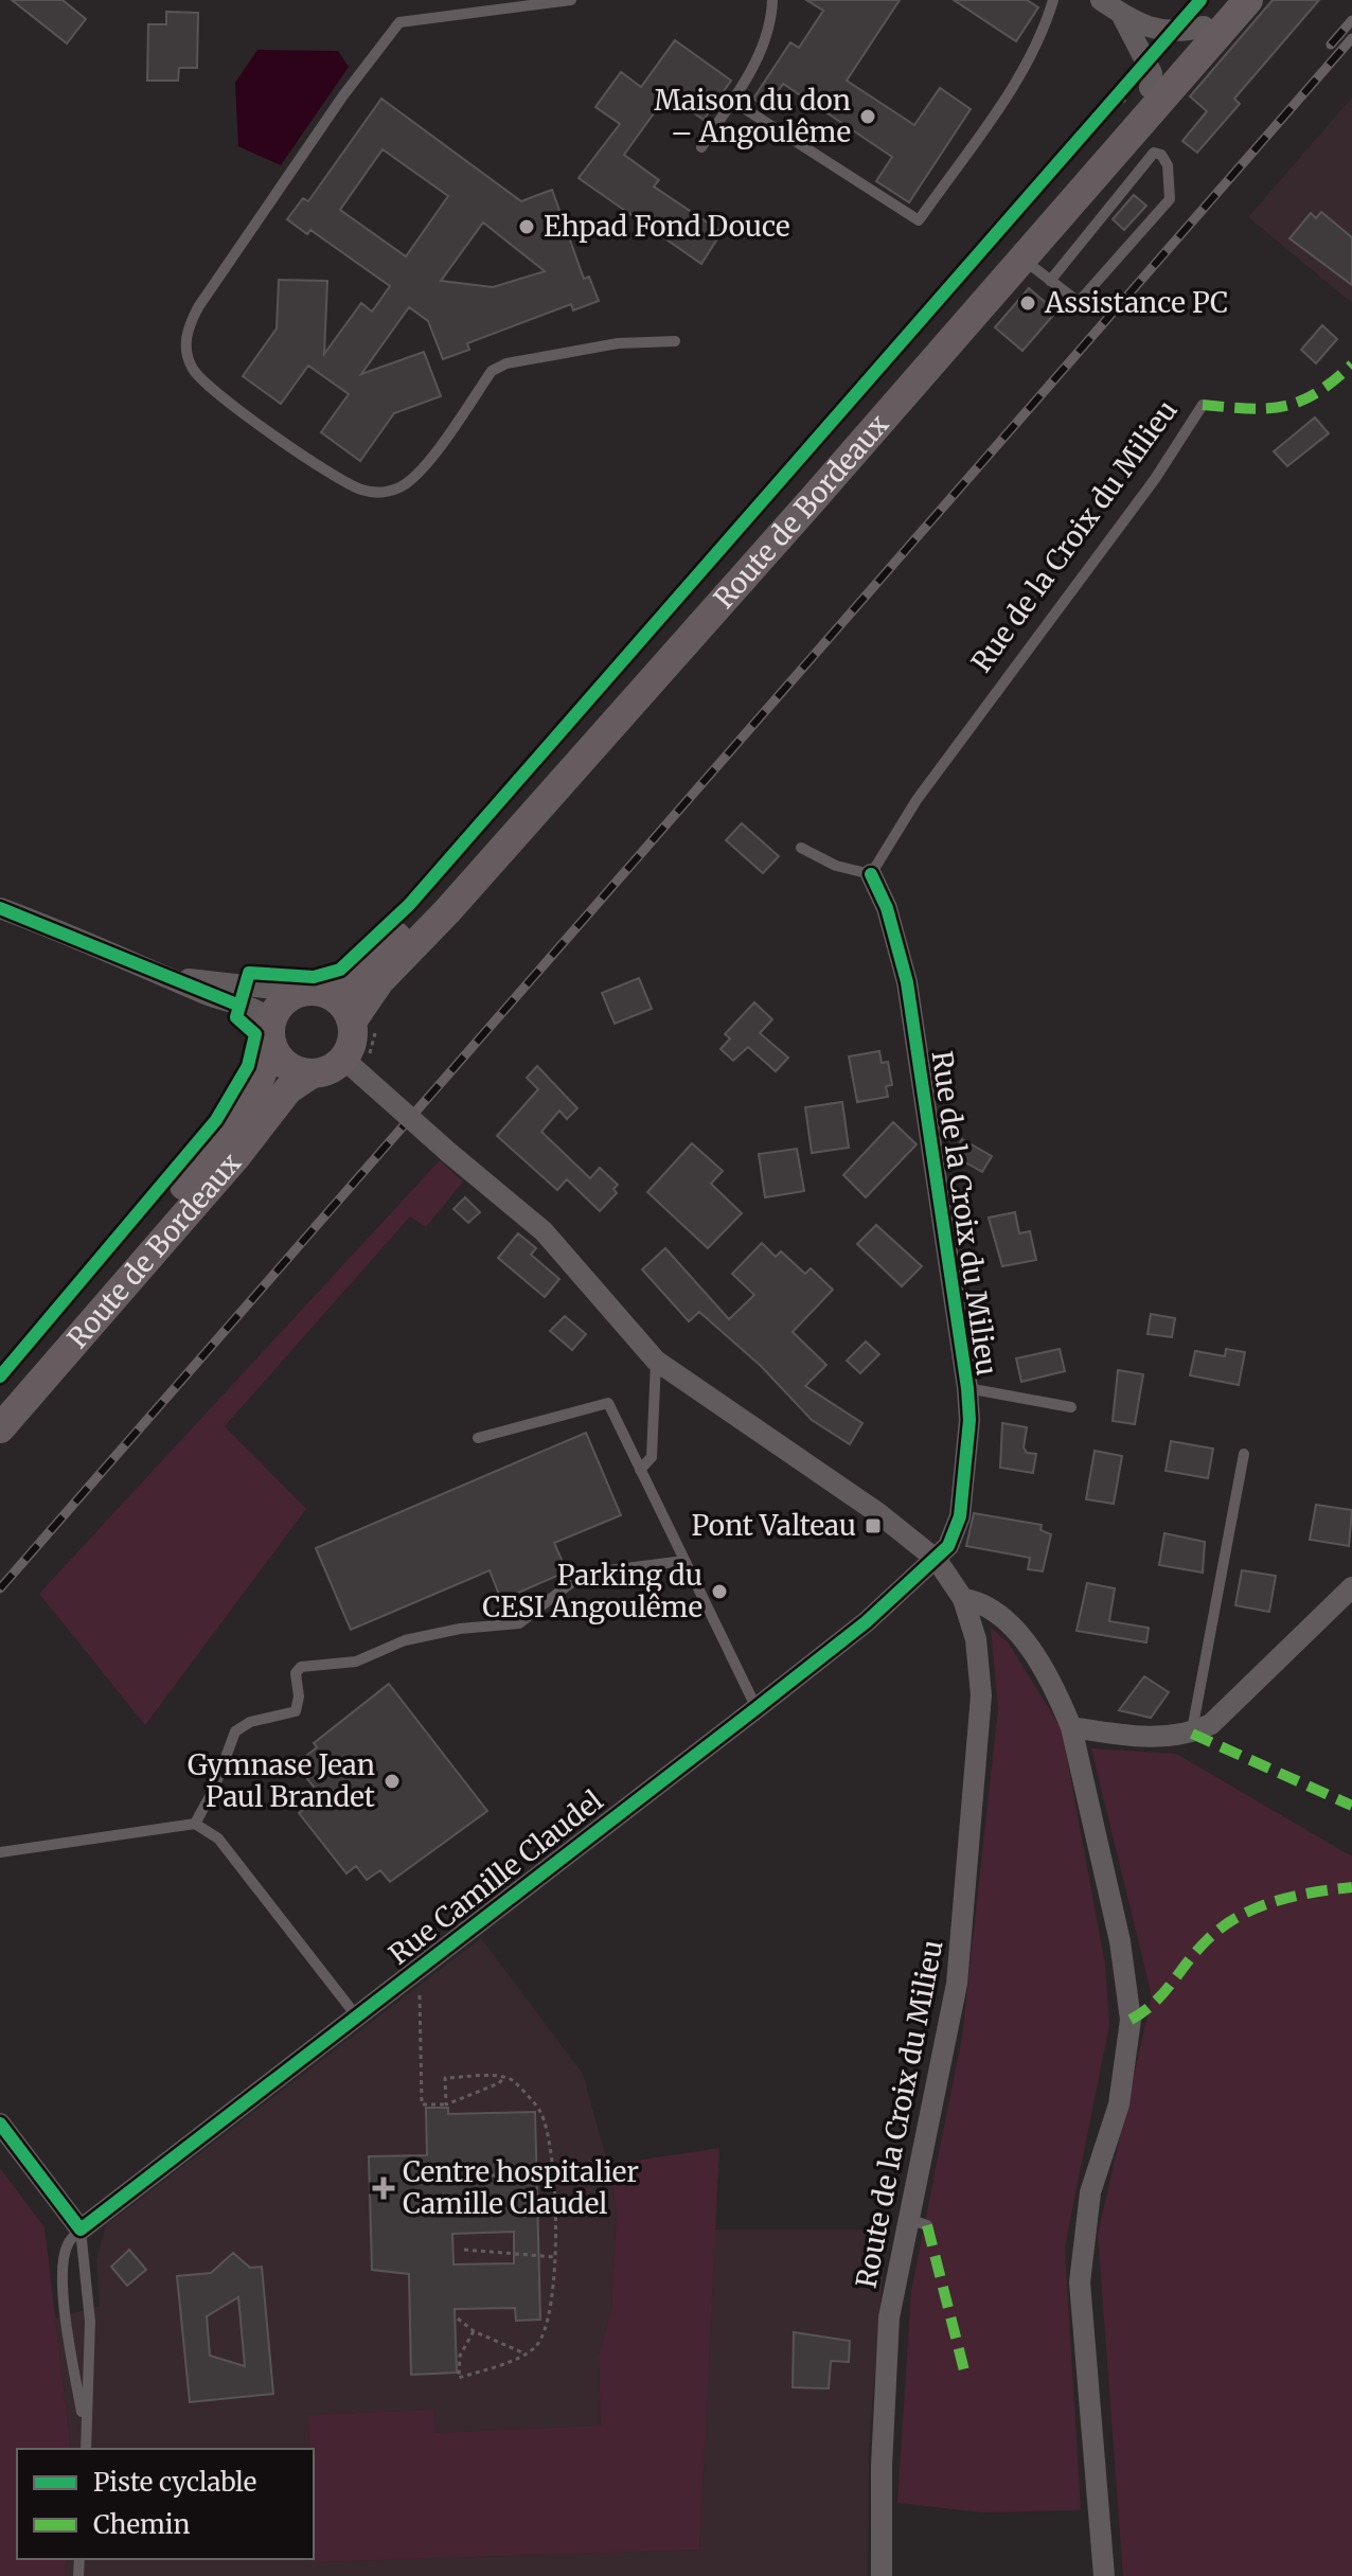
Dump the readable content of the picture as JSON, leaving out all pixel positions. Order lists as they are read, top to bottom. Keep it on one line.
{"streets":{"main road":["Route de Bordeaux"],"street":["Rue de la Croix du Milieu","Rue Camille Claudel","Route de la Croix du Milieu"]},"crossings":[["Rue de la Croix du Milieu","Rue Camille Claudel"],["Rue de la Croix du Milieu","Route de la Croix du Milieu"],["Rue Camille Claudel","Route de la Croix du Milieu"]],"places":{"other":["Maison du don – Angoulême","Ehpad Fond Douce","Assistance PC","Parking du CESI Angoulême","Gymnase Jean Paul Brandet"],"transit":["Pont Valteau"],"health":["Centre hospitalier Camille Claudel"]},"legend":["Piste cyclable","Chemin"]}
